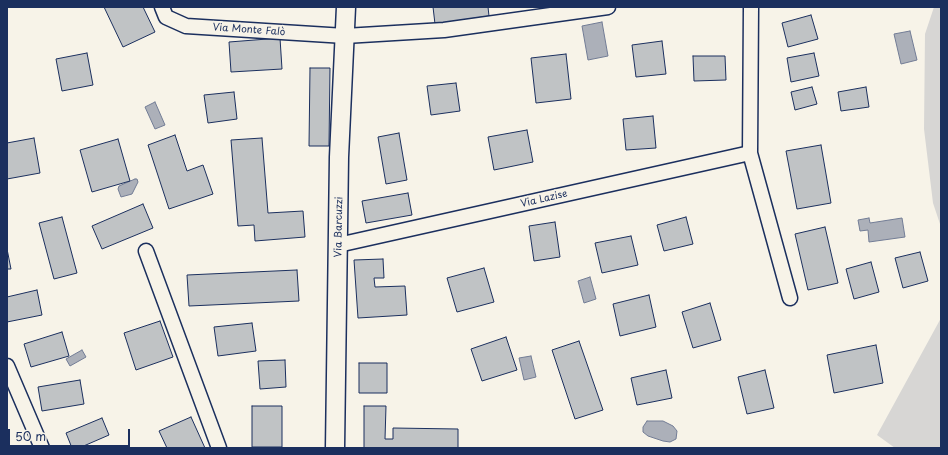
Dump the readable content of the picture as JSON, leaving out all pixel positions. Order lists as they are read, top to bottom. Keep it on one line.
{"streets":{"street":["Via Monte Falò","Via Lazise","Via Barcuzzi"]},"crossings":[["Via Monte Falò","Via Barcuzzi"],["Via Lazise","Via Barcuzzi"]],"scale_bar":"50 m"}
